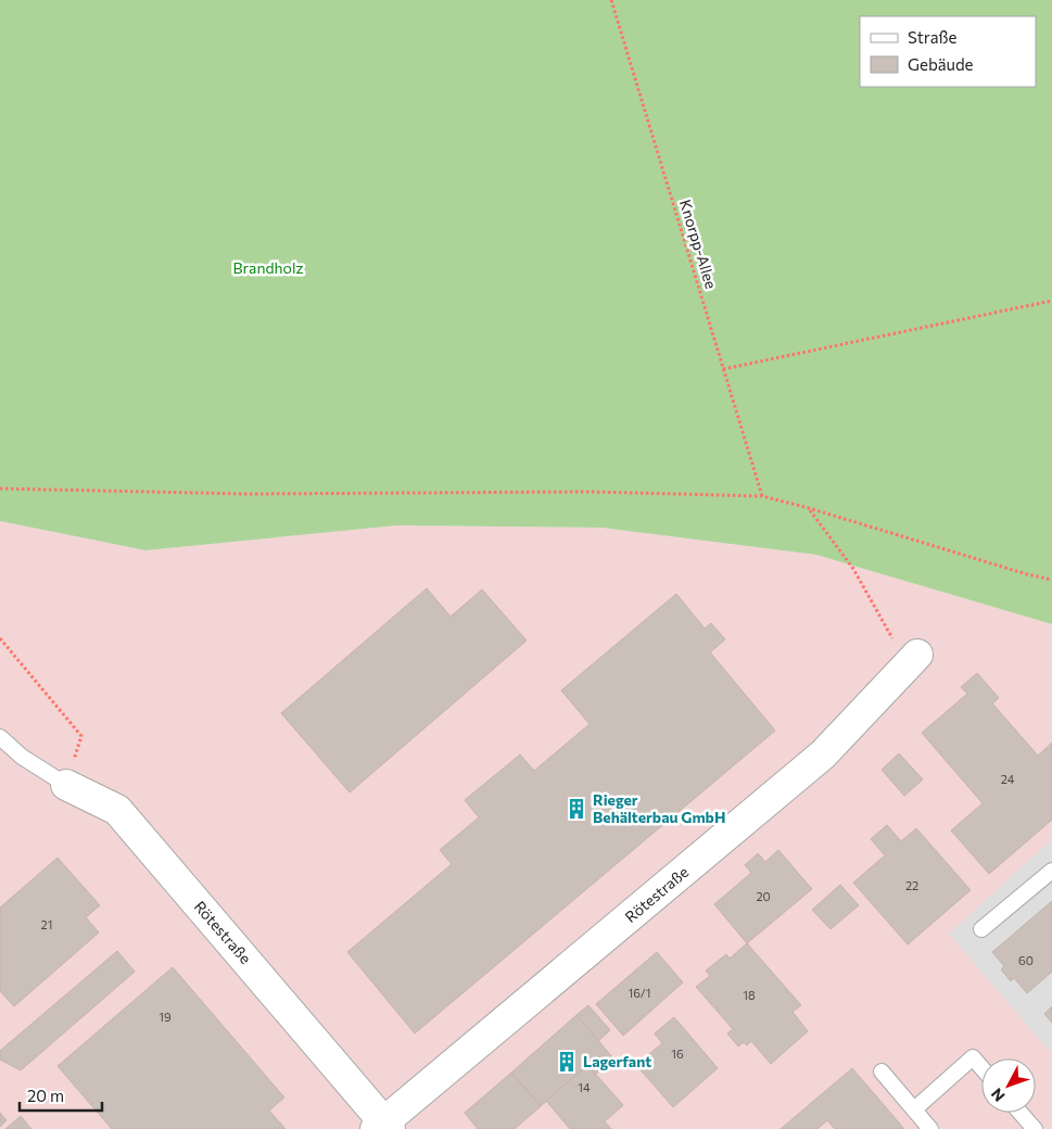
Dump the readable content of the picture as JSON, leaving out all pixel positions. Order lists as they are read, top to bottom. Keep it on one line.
{"streets":{"street":["Rötestraße"],"path":["Knorpp-Allee"]},"parks":["Brandholz"],"places":{"building":["Rieger Behälterbau GmbH","Lagerfant"]},"house_numbers":["24","22","20","21","60","16/1","18","19","16","14"],"legend":["Straße","Gebäude"],"scale_bar":"20 m","north":"bottom left"}
